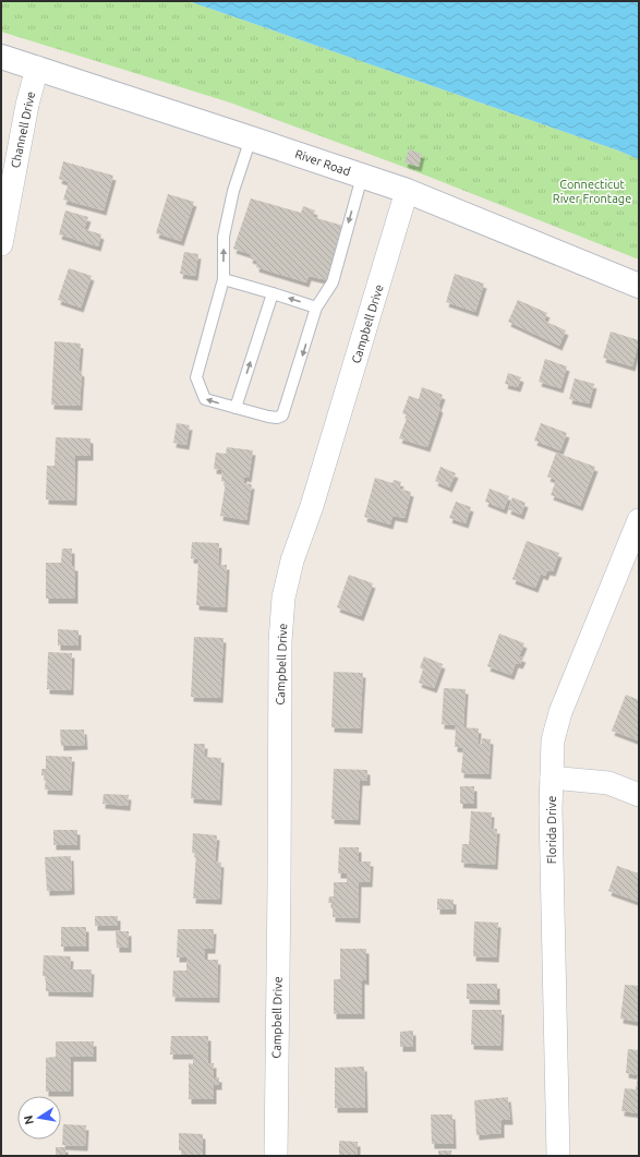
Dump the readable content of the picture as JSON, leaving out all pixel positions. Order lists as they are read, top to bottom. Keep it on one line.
{"streets":{"street":["Channell Drive","River Road","Campbell Drive","Florida Drive"]},"crossings":[["Channell Drive","River Road"],["River Road","Campbell Drive"]],"parks":["Connecticut River Frontage"],"north":"left"}
